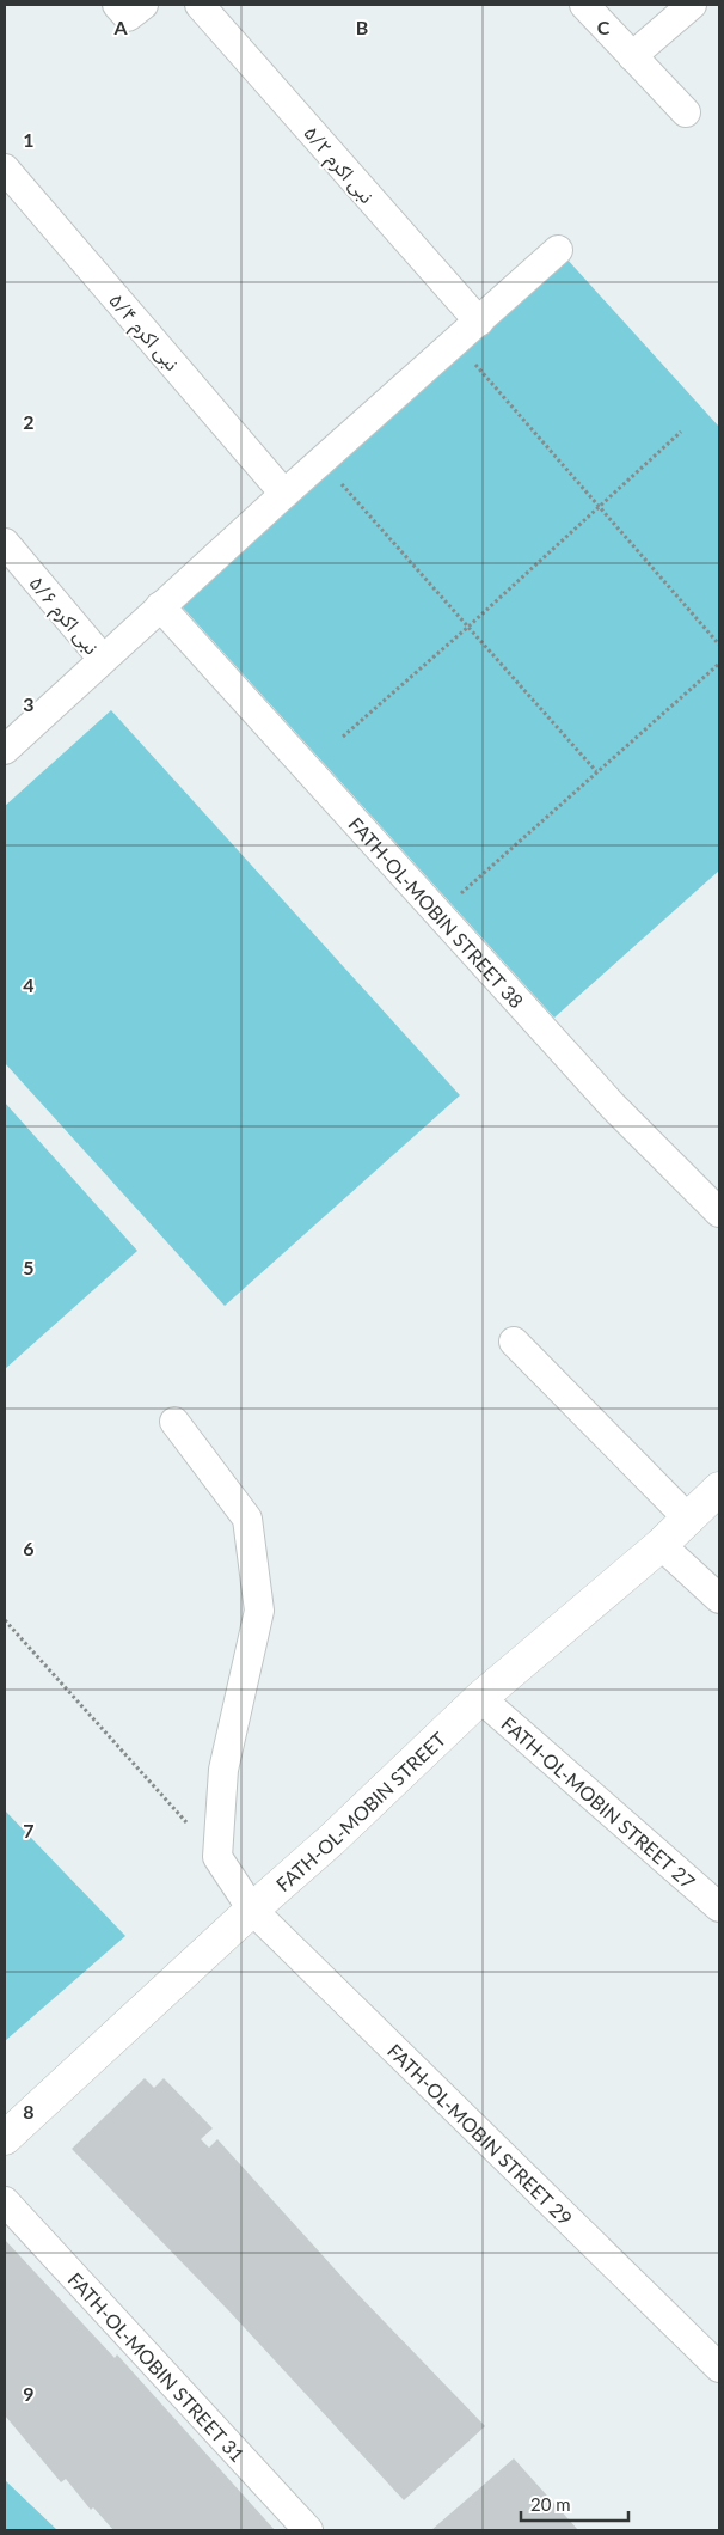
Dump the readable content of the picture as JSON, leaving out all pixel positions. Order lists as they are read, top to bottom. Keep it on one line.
{"streets":{"street":["نبی اکرم ۵/۲","نبی اکرم ۵/۴","نبی اکرم ۵/۶","FATH-OL-MOBIN STREET 38","FATH-OL-MOBIN STREET 27","FATH-OL-MOBIN STREET","FATH-OL-MOBIN STREET 29","FATH-OL-MOBIN STREET 31"]},"crossings":[["FATH-OL-MOBIN STREET 27","FATH-OL-MOBIN STREET"],["FATH-OL-MOBIN STREET","FATH-OL-MOBIN STREET 29"]],"scale_bar":"20 m","grid":{"columns":["A","B","C"],"rows":["1","2","3","4","5","6","7","8","9"]}}
